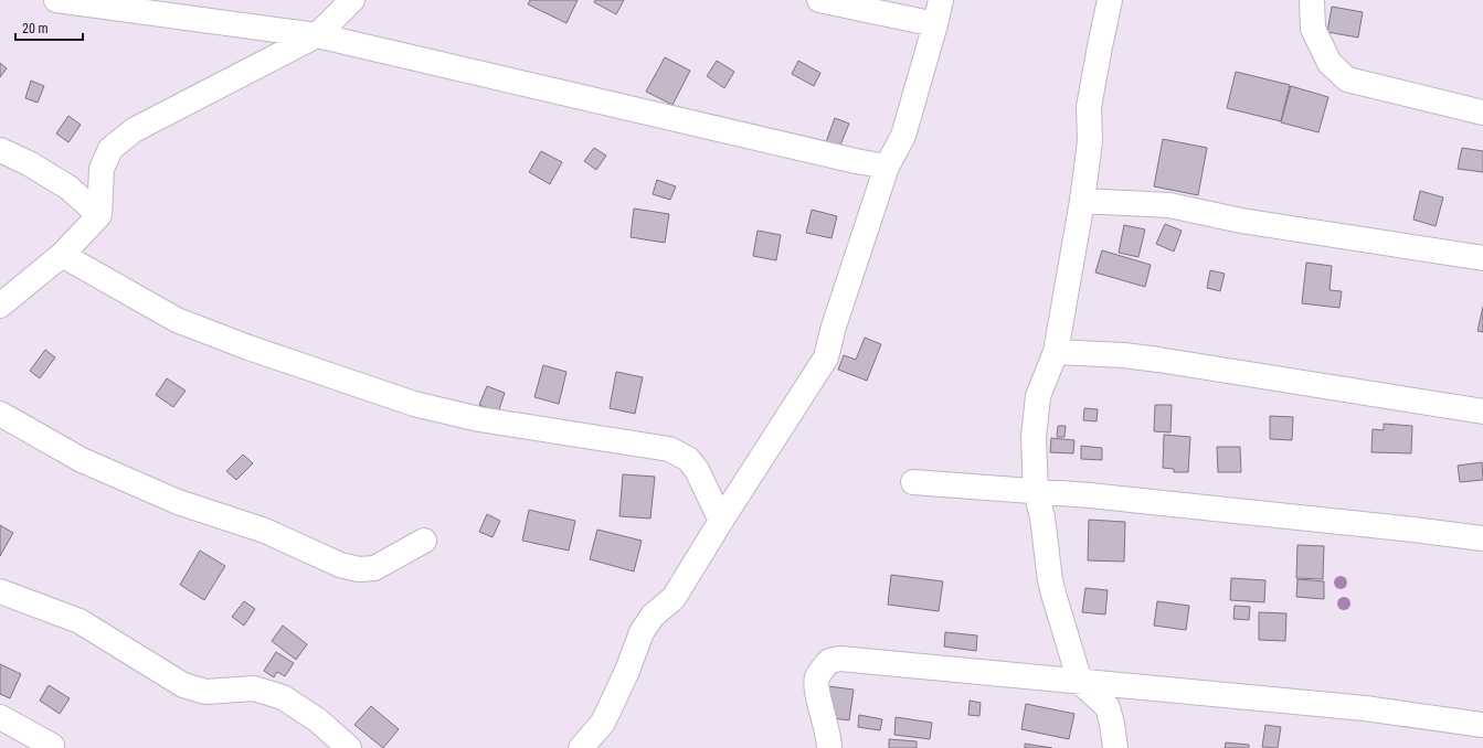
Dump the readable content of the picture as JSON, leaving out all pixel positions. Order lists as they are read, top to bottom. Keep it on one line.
{"scale_bar":"20 m"}
